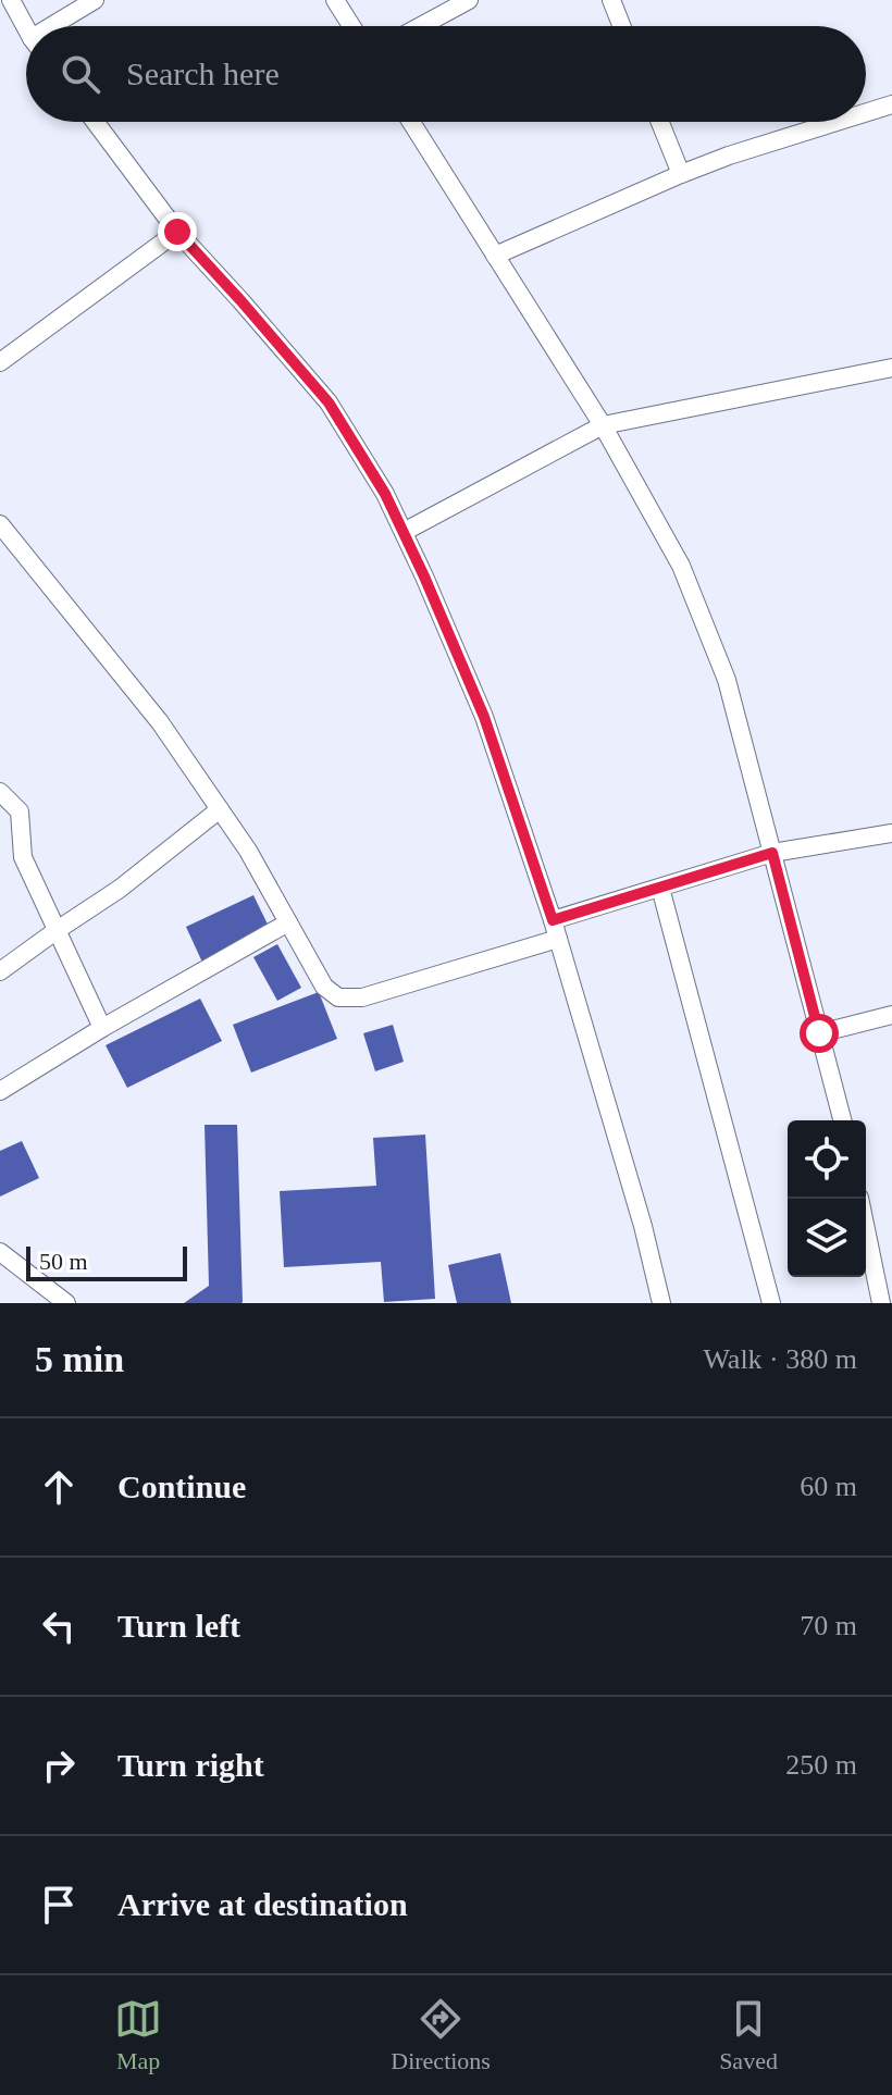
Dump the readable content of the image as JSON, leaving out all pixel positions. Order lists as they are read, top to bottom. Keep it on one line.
{"scale_bar":"50 m","page":{"search":"Search here","scale":"50 m","heading":["5 min","Walk · 380 m"],"list":[["Continue","60 m"],["Turn left","70 m"],["Turn right","250 m"],"Arrive at destination"],"nav":["Map","Directions","Saved"]}}
